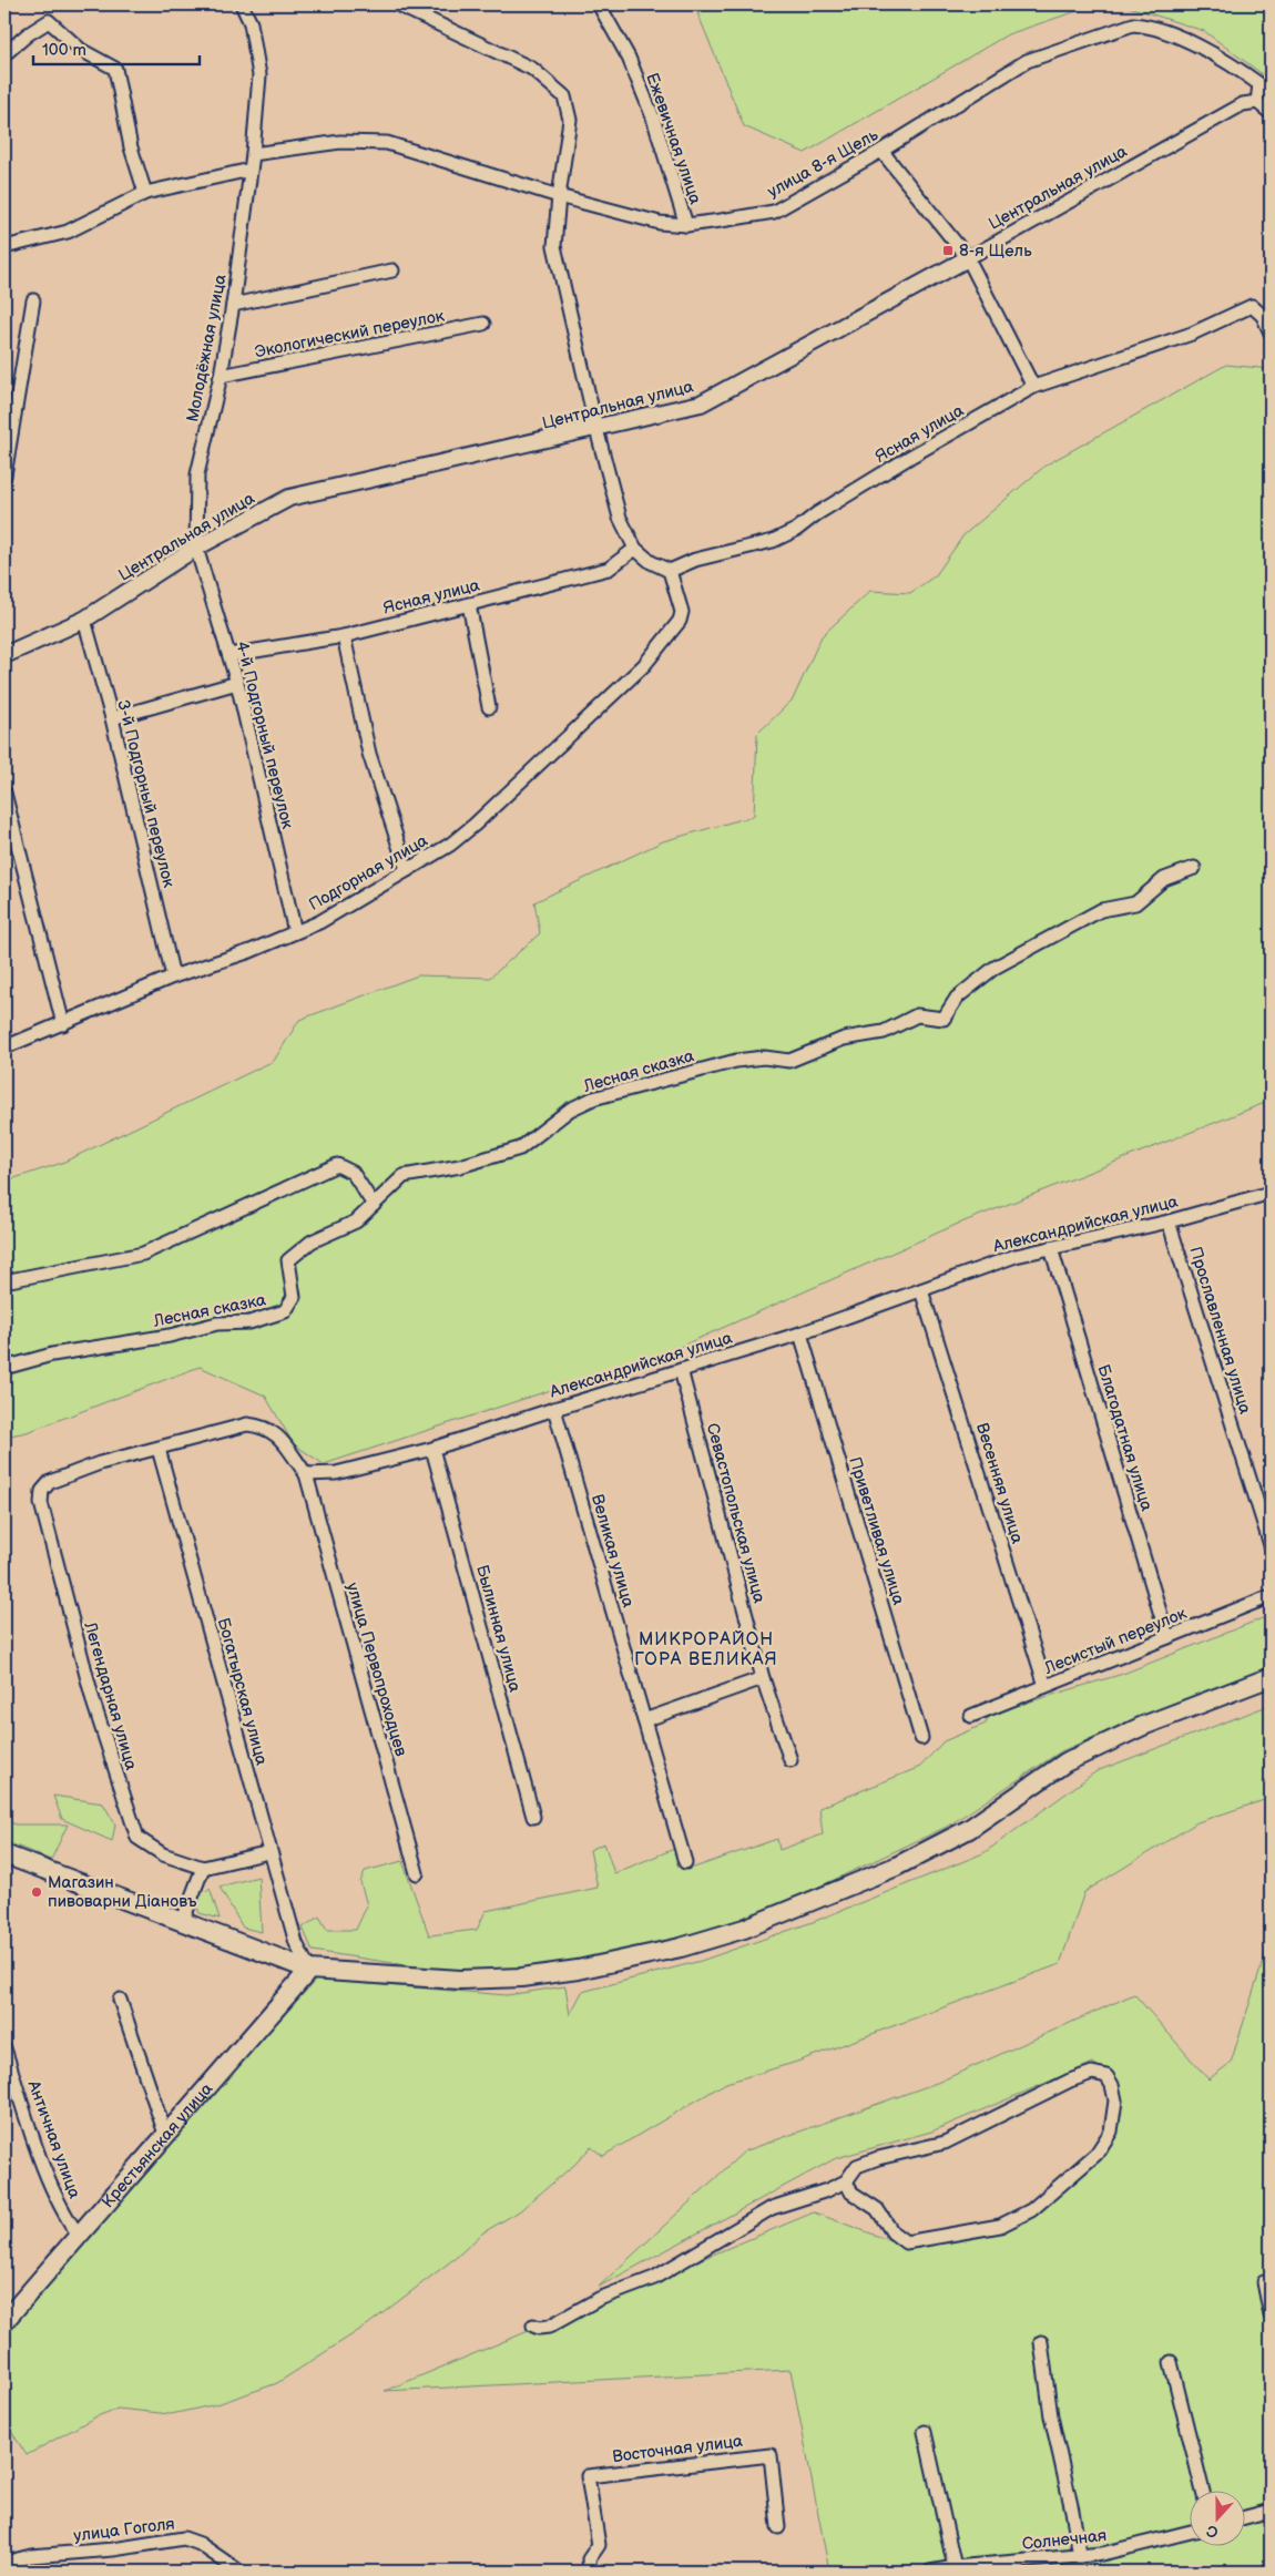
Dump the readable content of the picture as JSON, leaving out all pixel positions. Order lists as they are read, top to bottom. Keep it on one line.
{"streets":{"main road":["Крестьянская улица"],"street":["Ежевичная улица","улица 8-я Щель","Центральная улица","Экологический переулок","Молодёжная улица","Ясная улица","4-й Подгорный переулок","3-й Подгорный переулок","Подгорная улица","Лесная сказка","Александрийская улица","Прославленная улица","Благодатная улица","Весенняя улица","Севастопольская улица","Приветливая улица","Великая улица","Былинная улица","Лесистый переулок","улица Первопроходцев","Богатырская улица","Легендарная улица","Античная улица","Восточная улица","улица Гоголя","Солнечная"]},"crossings":[["Ежевичная улица","улица 8-я Щель"],["улица 8-я Щель","Центральная улица"],["улица 8-я Щель","Молодёжная улица"],["Центральная улица","Молодёжная улица"],["Центральная улица","4-й Подгорный переулок"],["Центральная улица","3-й Подгорный переулок"],["Экологический переулок","Молодёжная улица"],["Молодёжная улица","4-й Подгорный переулок"],["Ясная улица","4-й Подгорный переулок"],["Ясная улица","Подгорная улица"],["4-й Подгорный переулок","Подгорная улица"],["3-й Подгорный переулок","Подгорная улица"],["Александрийская улица","Прославленная улица"],["Александрийская улица","Благодатная улица"],["Александрийская улица","Весенняя улица"],["Александрийская улица","Севастопольская улица"],["Александрийская улица","Приветливая улица"],["Александрийская улица","Великая улица"],["Александрийская улица","Былинная улица"],["Александрийская улица","улица Первопроходцев"],["Благодатная улица","Лесистый переулок"],["Весенняя улица","Лесистый переулок"],["Богатырская улица","Легендарная улица"],["Богатырская улица","Крестьянская улица"],["Античная улица","Крестьянская улица"]],"districts":["МИКРОРАЙОН ГОРА ВЕЛИКАЯ"],"places":{"transit":["8-я Щель"],"other":["Магазин пивоварни Дiановъ"]},"scale_bar":"100 m","north":"bottom"}
